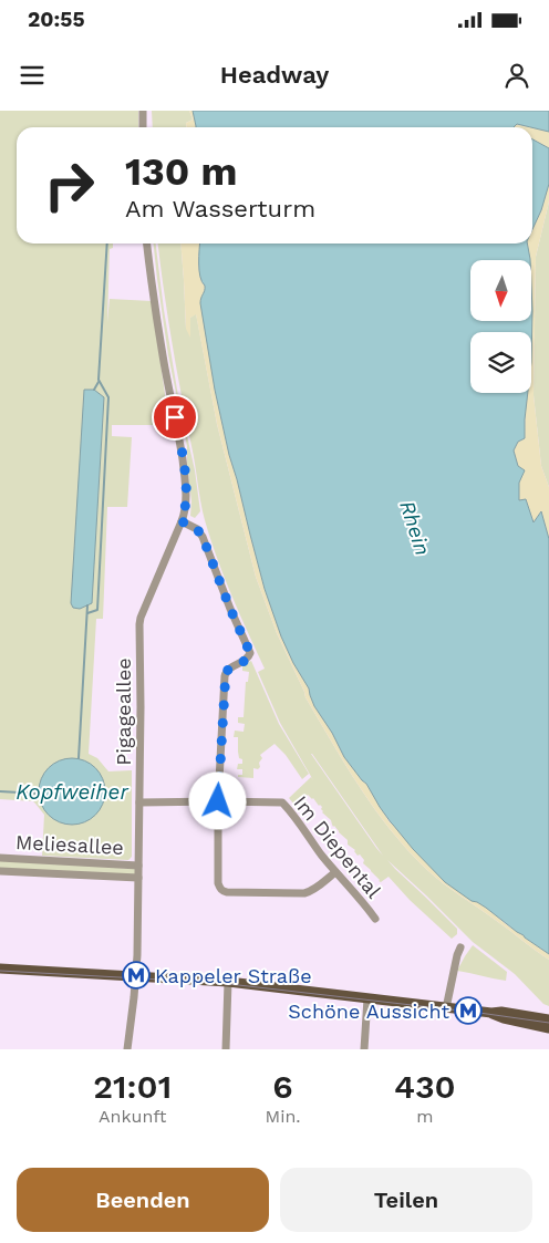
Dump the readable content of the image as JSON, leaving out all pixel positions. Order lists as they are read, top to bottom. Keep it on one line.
{"streets":{"street":["Pigageallee","Meliesallee","Im Diepental"]},"crossings":[["Pigageallee","Meliesallee"],["Pigageallee","Im Diepental"]],"water":["Rhein","Kopfweiher"],"places":{"metro station":["Kappeler Straße","Schöne Aussicht"]},"north":"bottom","page":{"status":"20:55","header":"Headway","turn":["130 m","Am Wasserturm"],"eta":["21:01","Ankunft","6","Min.","430","m"],"buttons":["Beenden","Teilen"]}}
